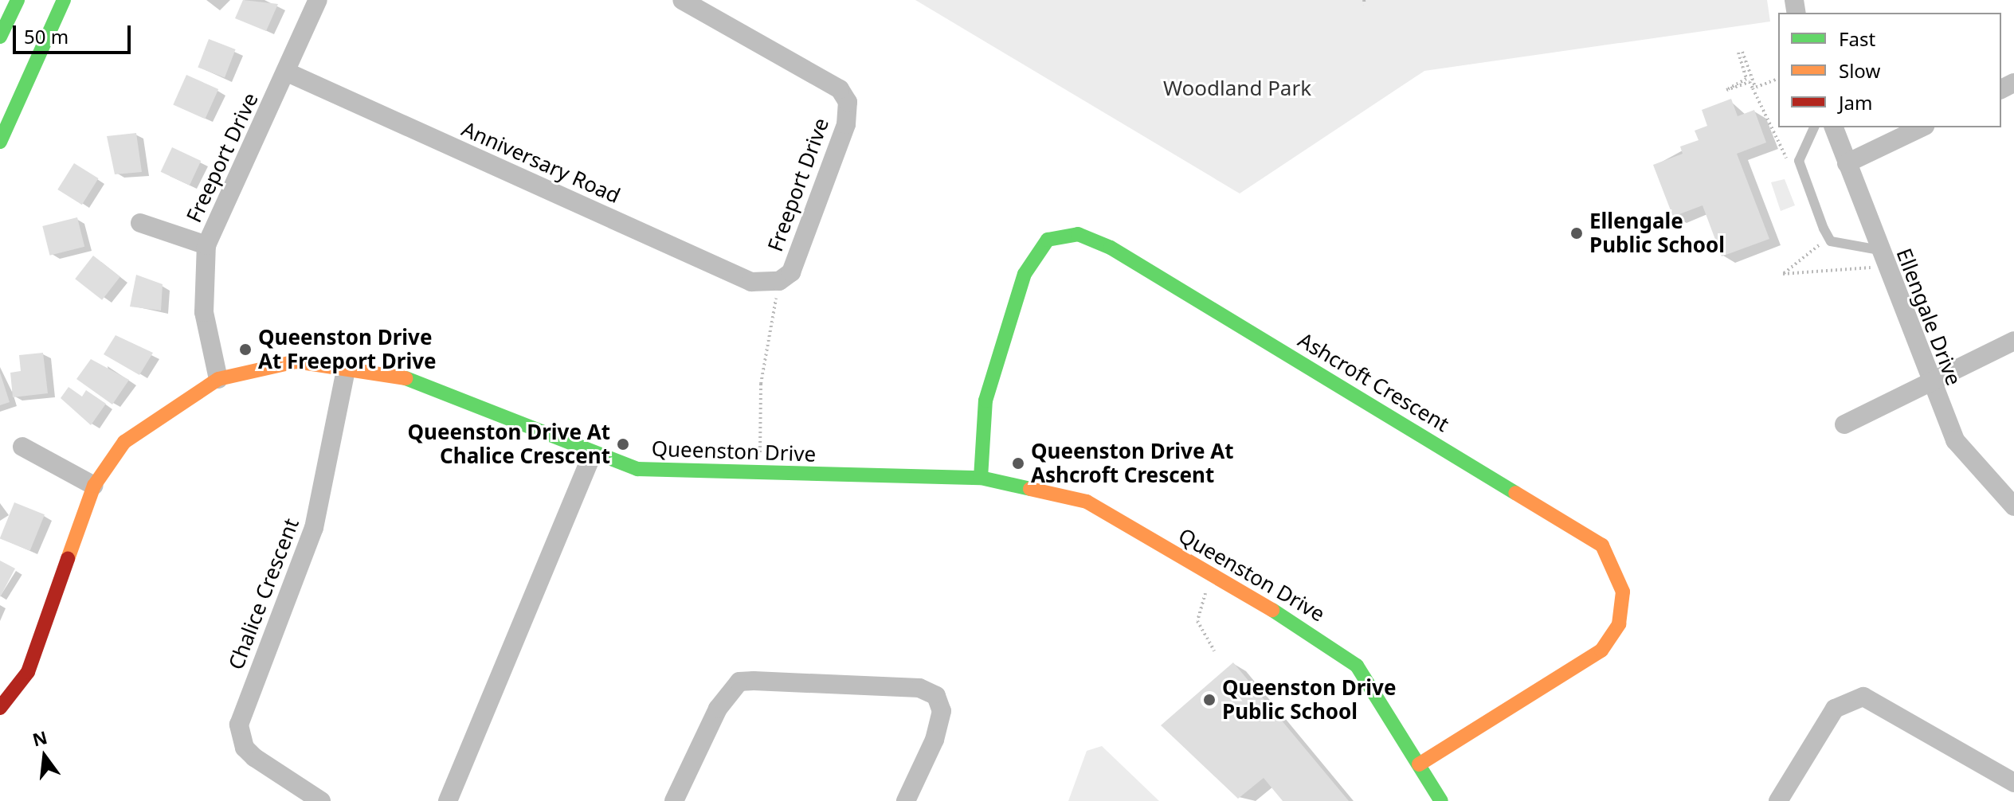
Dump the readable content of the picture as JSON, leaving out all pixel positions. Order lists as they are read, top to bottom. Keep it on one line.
{"streets":{"street":["Freeport Drive","Anniversary Road","Ellengale Drive","Ashcroft Crescent","Queenston Drive","Chalice Crescent"]},"crossings":[["Freeport Drive","Anniversary Road"],["Freeport Drive","Queenston Drive"],["Ashcroft Crescent","Queenston Drive"],["Queenston Drive","Chalice Crescent"]],"parks":["Woodland Park"],"places":["Ellengale Public School","Queenston Drive At Freeport Drive","Queenston Drive At Chalice Crescent","Queenston Drive At Ashcroft Crescent","Queenston Drive Public School"],"legend":["Fast","Slow","Jam"],"scale_bar":"50 m","north":"top"}
